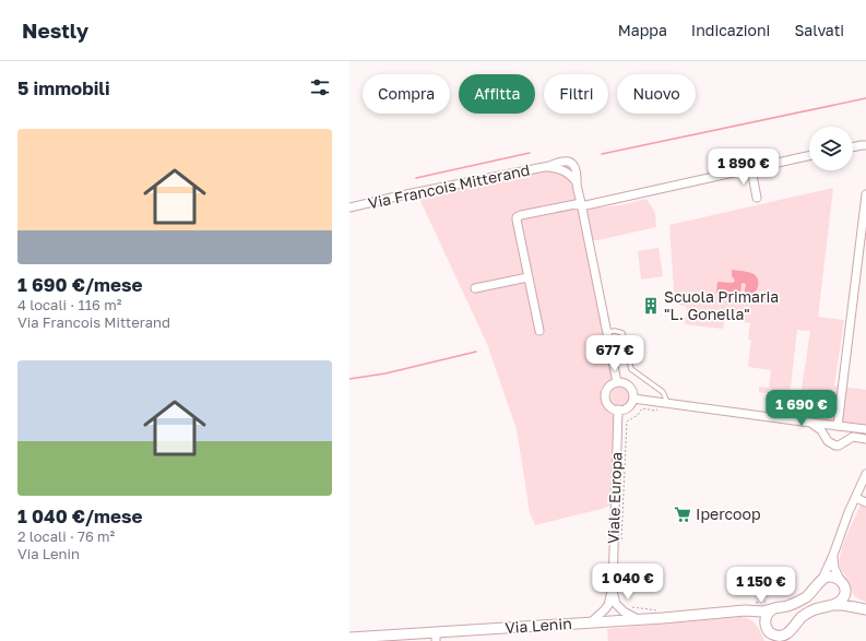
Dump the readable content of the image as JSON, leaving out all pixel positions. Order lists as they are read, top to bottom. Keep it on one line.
{"streets":{"main road":["Via Lenin"],"street":["Via Francois Mitterand","Viale Europa"]},"crossings":[["Viale Europa","Via Lenin"]],"places":{"building":["Scuola Primaria \"L. Gonella\""],"supermarket":["Ipercoop"]},"page":{"header":"Nestly","nav":["Mappa","Indicazioni","Salvati"],"heading":"5 immobili","chip":["Compra","Affitta","Filtri","Nuovo"],"list":[{"name":"1 690 €/mese","note":"4 locali · 116 m² · Via Francois Mitterand"},{"name":"1 040 €/mese","note":"2 locali · 76 m² · Via Lenin"}],"price":["1 890 €","677 €","1 690 €","1 040 €","1 150 €"]}}
